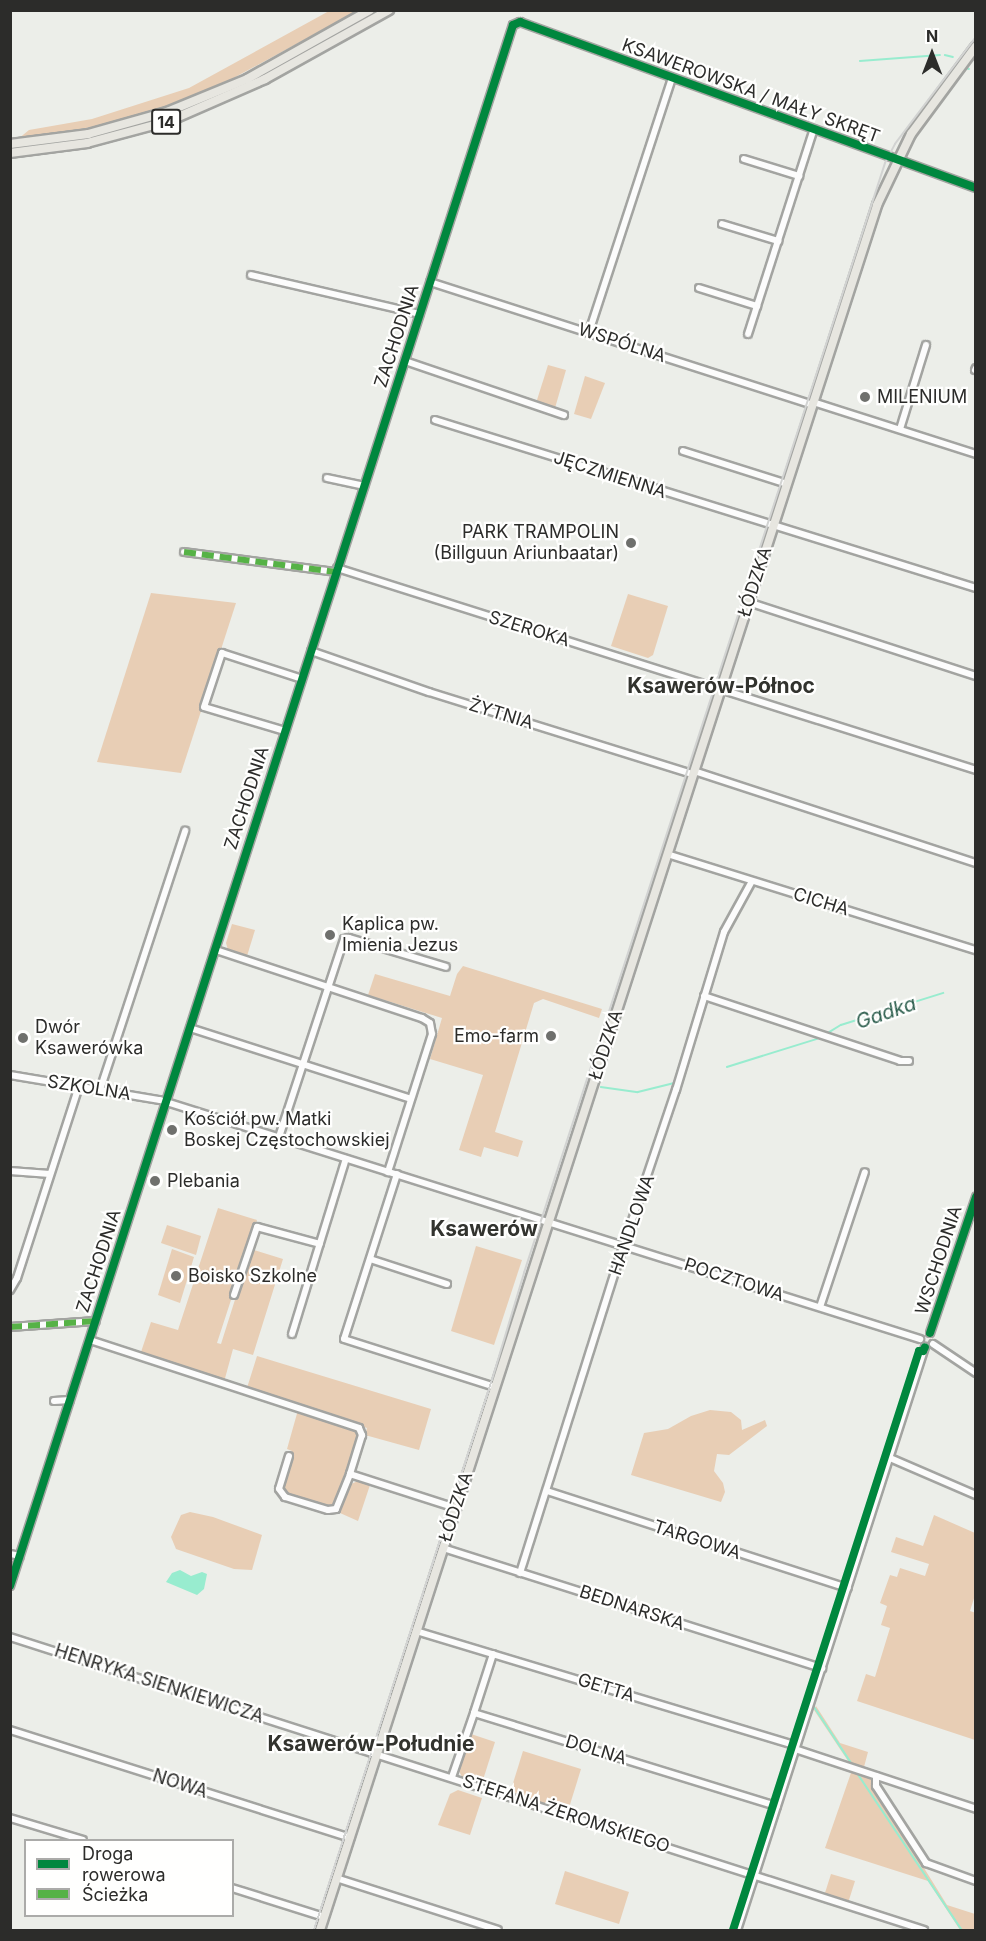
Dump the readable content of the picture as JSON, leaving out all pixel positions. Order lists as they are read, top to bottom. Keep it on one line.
{"streets":{"main road":["14","ŁÓDZKA"],"street":["KSAWEROWSKA / MAŁY SKRĘT","ZACHODNIA","WSPÓLNA","JĘCZMIENNA","SZEROKA","ŻYTNIA","CICHA","SZKOLNA","HANDLOWA","WSCHODNIA","POCZTOWA","TARGOWA","BEDNARSKA","HENRYKA SIENKIEWICZA","GETTA","DOLNA","NOWA","STEFANA ŻEROMSKIEGO"]},"crossings":[["KSAWEROWSKA / MAŁY SKRĘT","ZACHODNIA"],["KSAWEROWSKA / MAŁY SKRĘT","ŁÓDZKA"],["ZACHODNIA","WSPÓLNA"],["ZACHODNIA","SZEROKA"],["ZACHODNIA","ŻYTNIA"],["ZACHODNIA","SZKOLNA"],["WSPÓLNA","ŁÓDZKA"],["JĘCZMIENNA","ŁÓDZKA"],["ŁÓDZKA","SZEROKA"],["ŁÓDZKA","ŻYTNIA"],["ŁÓDZKA","CICHA"],["ŁÓDZKA","POCZTOWA"],["ŁÓDZKA","BEDNARSKA"],["ŁÓDZKA","HENRYKA SIENKIEWICZA"],["ŁÓDZKA","GETTA"],["ŁÓDZKA","NOWA"],["ŁÓDZKA","STEFANA ŻEROMSKIEGO"],["CICHA","HANDLOWA"],["SZKOLNA","POCZTOWA"],["HANDLOWA","POCZTOWA"],["HANDLOWA","TARGOWA"],["HANDLOWA","BEDNARSKA"],["HENRYKA SIENKIEWICZA","STEFANA ŻEROMSKIEGO"]],"districts":["Ksawerów-Północ","Ksawerów","Ksawerów-Południe"],"water":["Gadka"],"places":["MILENIUM","PARK TRAMPOLIN (Billguun Ariunbaatar)","Kaplica pw. Imienia Jezus","Emo-farm","Dwór Ksawerówka","Kościół pw. Matki Boskej Częstochowskiej","Plebania","Boisko Szkolne"],"legend":["Droga rowerowa","Ścieżka"],"north":"top"}
